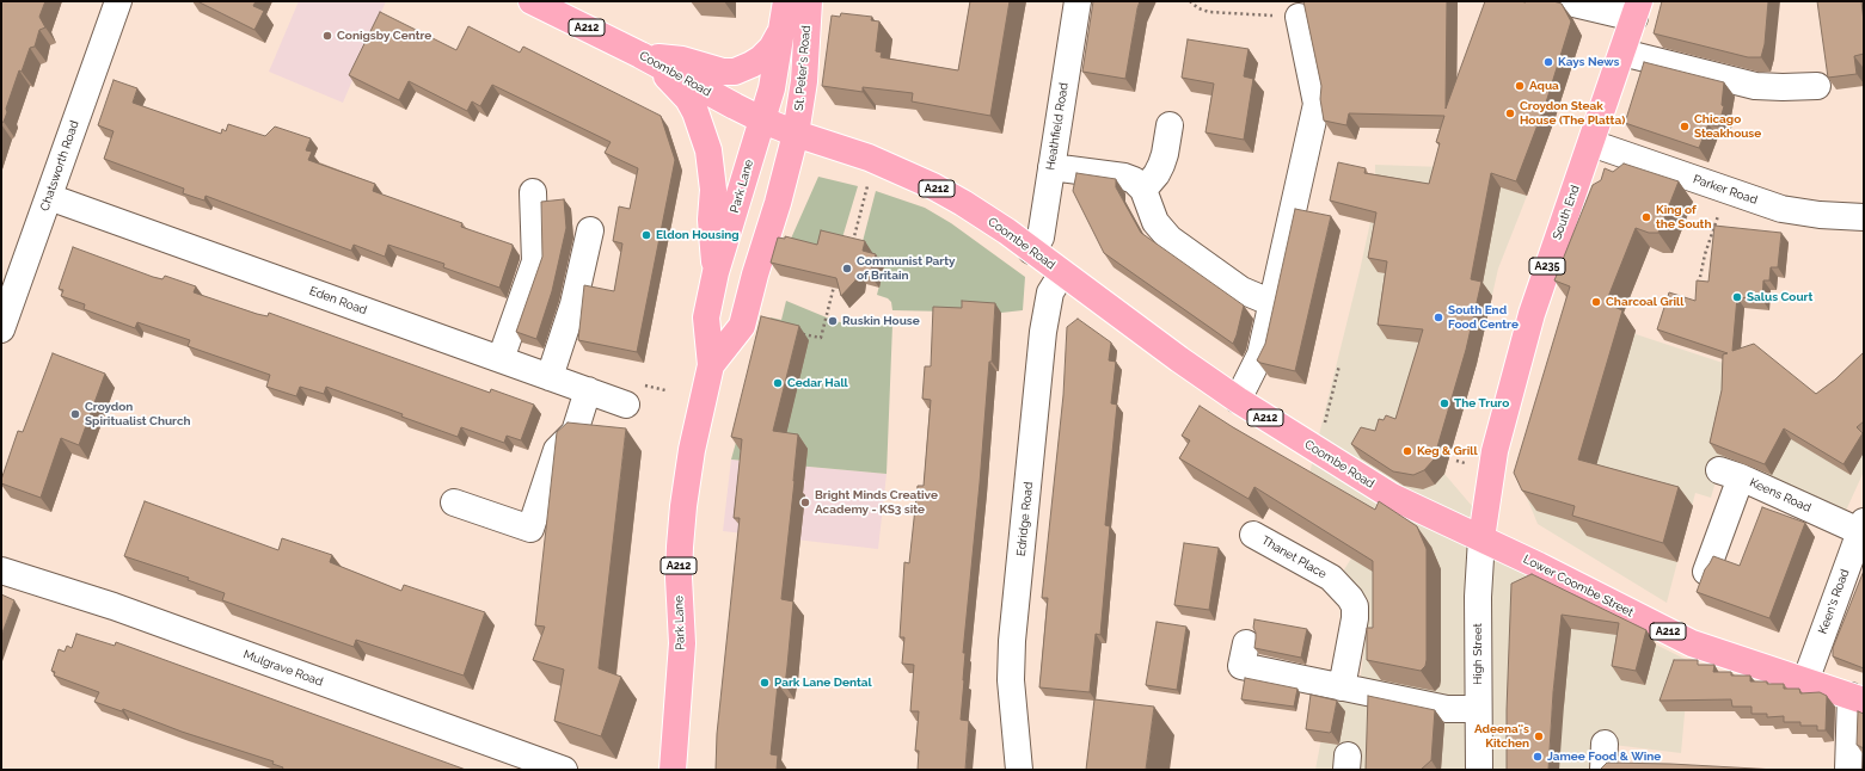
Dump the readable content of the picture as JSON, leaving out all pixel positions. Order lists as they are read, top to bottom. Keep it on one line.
{"streets":{"main road":["A212","St. Peter's Road","Coombe Road","Park Lane","South End","A235","Lower Coombe Street"],"street":["Heathfield Road","Chatsworth Road","Parker Road","Eden Road","Keens Road","Edridge Road","Thanet Place","Keen's Road","High Street","Mulgrave Road"]},"crossings":[["St. Peter's Road","Coombe Road"],["St. Peter's Road","Park Lane"],["Coombe Road","Heathfield Road"],["Coombe Road","Park Lane"],["Coombe Road","South End"],["Coombe Road","Edridge Road"],["Coombe Road","Lower Coombe Street"],["Coombe Road","High Street"],["Chatsworth Road","Eden Road"],["Parker Road","South End"],["South End","Lower Coombe Street"],["South End","High Street"],["Keens Road","Keen's Road"],["Lower Coombe Street","Keen's Road"],["Lower Coombe Street","High Street"]],"places":["Conigsby Centre","Kays News","Aqua","Croydon Steak House (The Platta)","Chicago Steakhouse","King of the South","Eldon Housing","Communist Party of Britain","Salus Court","Charcoal Grill","South End Food Centre","Ruskin House","Cedar Hall","The Truro","Croydon Spiritualist Church","Keg & Grill","Bright Minds Creative Academy - KS3 site","Park Lane Dental","Adeena''s Kitchen","Jamee Food & Wine"]}
